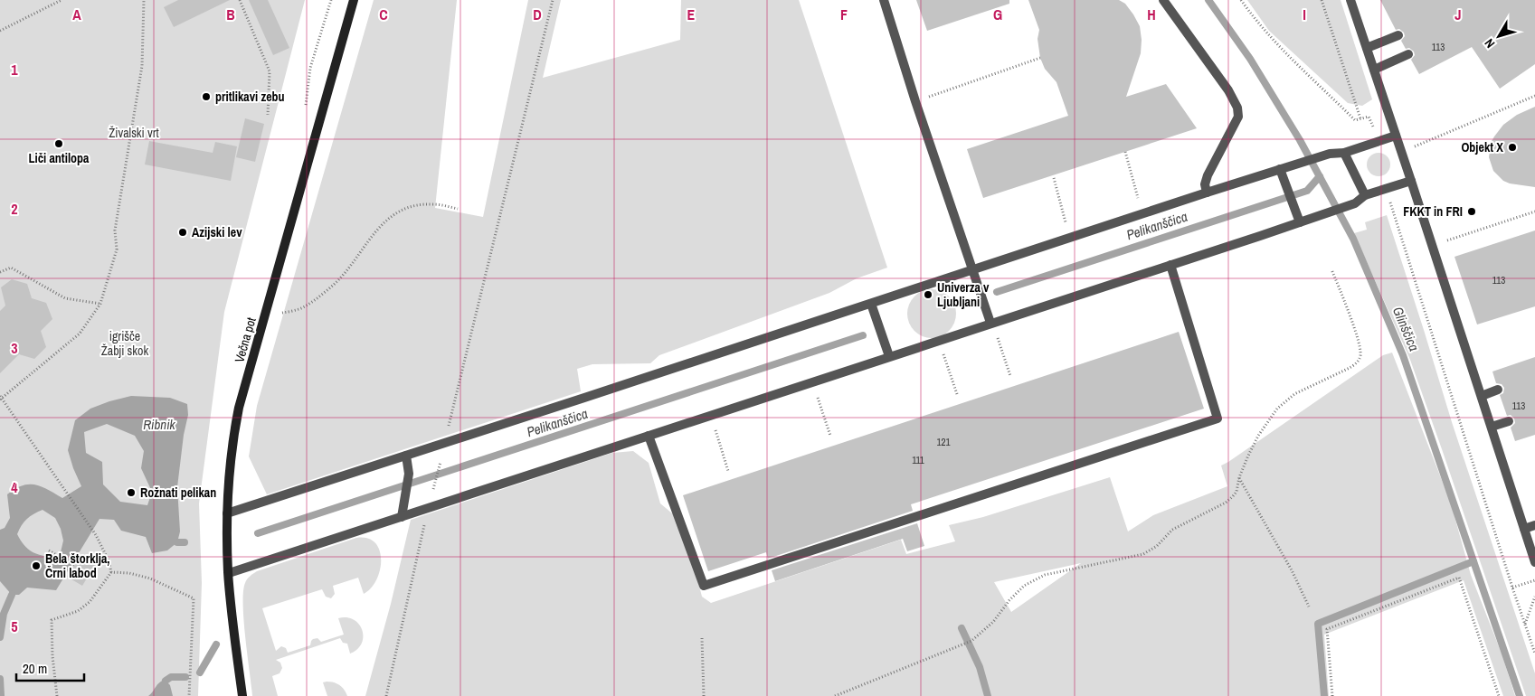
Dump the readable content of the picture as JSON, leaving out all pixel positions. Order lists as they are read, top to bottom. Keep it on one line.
{"streets":{"main road":["Večna pot"]},"water":["Pelikanščica","Glinščica","Ribnik"],"parks":["Živalski vrt","igrišče Žabji skok"],"places":["pritlikavi zebu","Liči antilopa","Objekt X","FKKT in FRI","Azijski lev","Univerza v Ljubljani","Rožnati pelikan","Bela štorklja, Črni labod"],"house_numbers":["113","113","113","121","111"],"scale_bar":"20 m","north":"bottom left","grid":{"columns":["A","B","C","D","E","F","G","H","I","J"],"rows":["1","2","3","4","5"]}}
